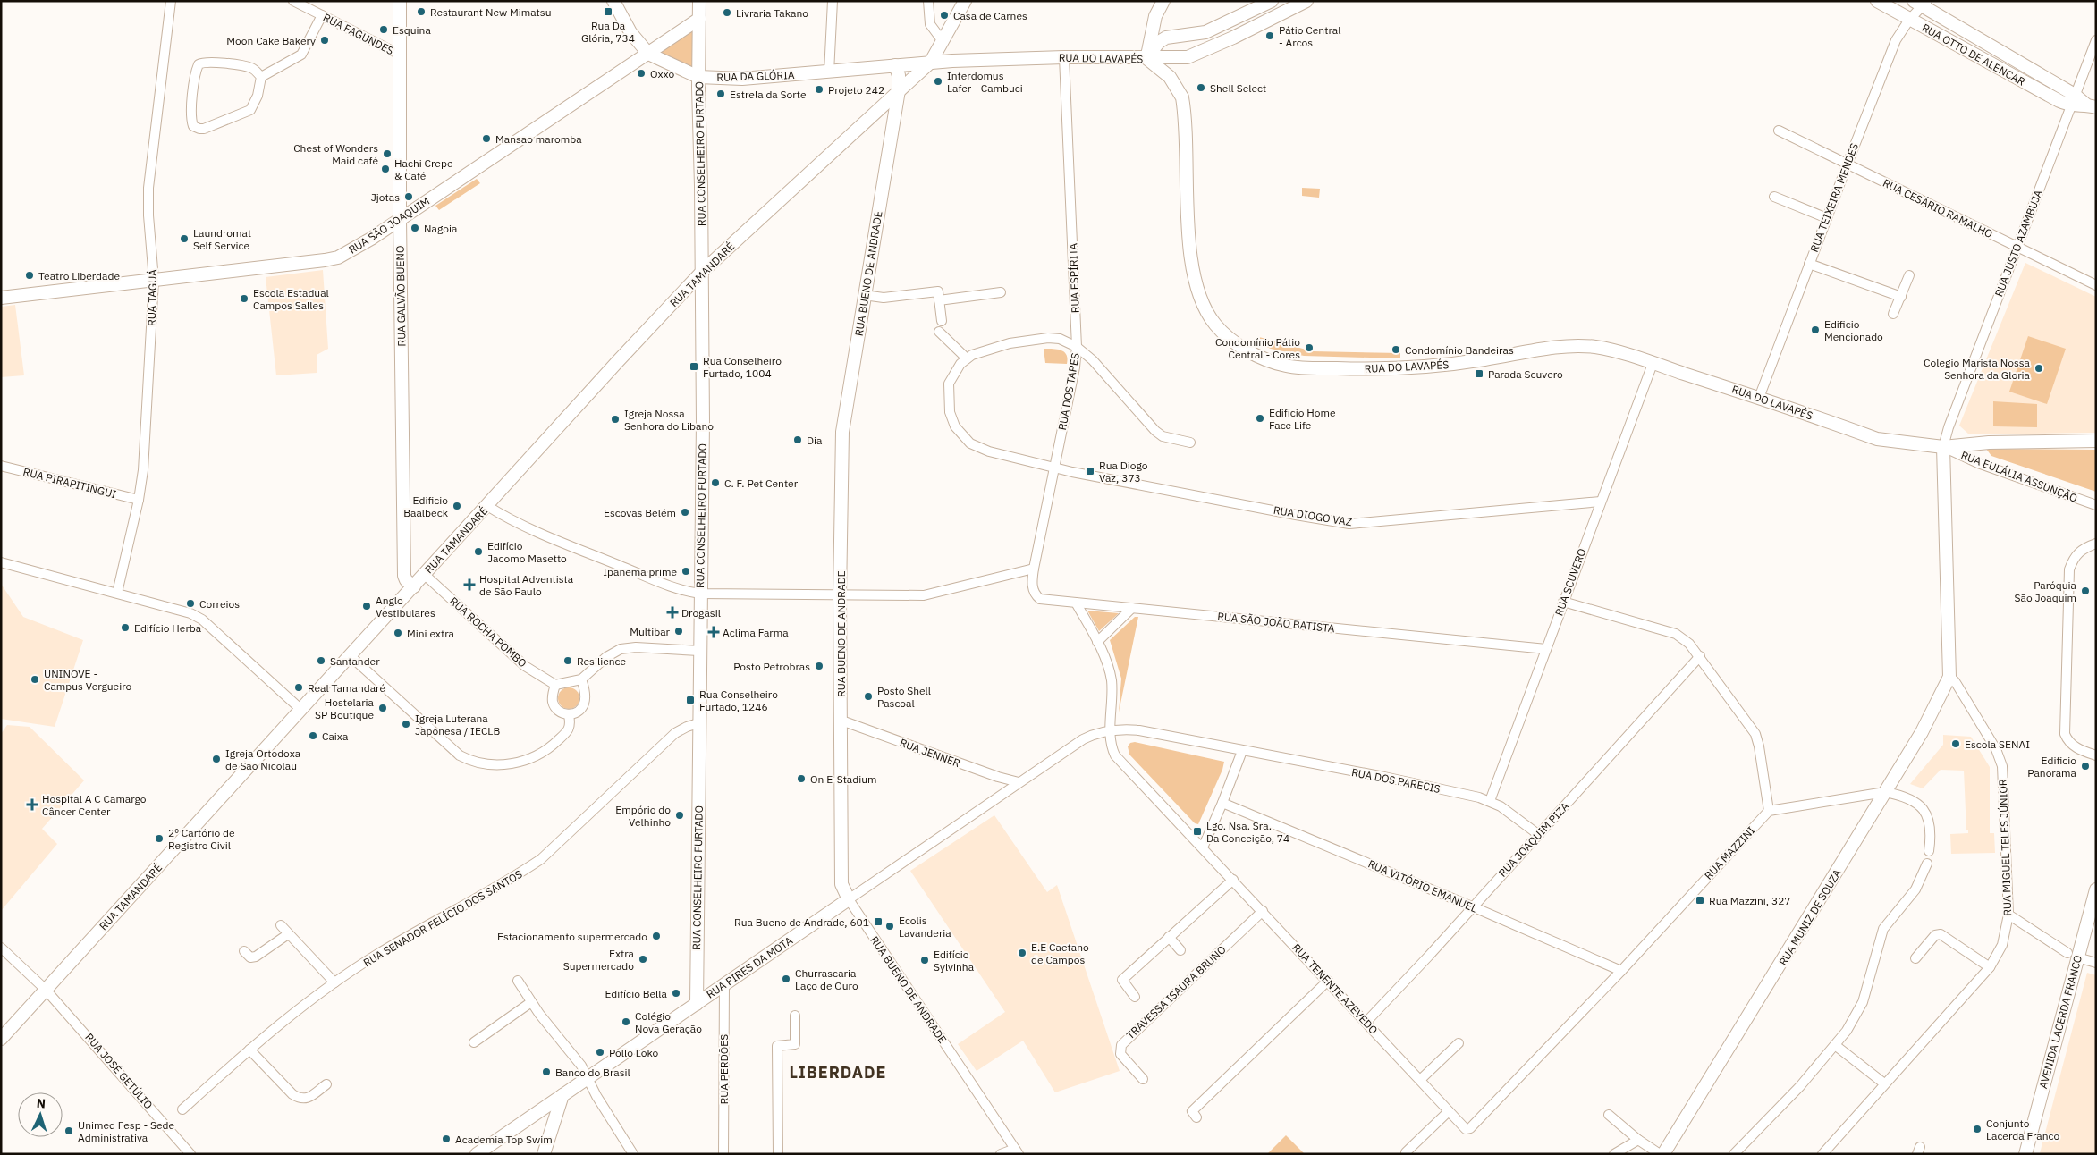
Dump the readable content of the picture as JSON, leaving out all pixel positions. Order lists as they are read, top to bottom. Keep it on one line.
{"streets":{"street":["RUA FAGUNDES","RUA OTTO DE ALENCAR","RUA DO LAVAPÉS","RUA DA GLÓRIA","RUA CONSELHEIRO FURTADO","RUA TEIXEIRA MENDES","RUA CESÁRIO RAMALHO","RUA SÃO JOAQUIM","RUA JUSTO AZAMBUJA","RUA BUENO DE ANDRADE","RUA TAMANDARÉ","RUA ESPÍRITA","RUA GALVÃO BUENO","RUA TAGUÁ","RUA DOS TAPES","RUA EULÁLIA ASSUNÇÃO","RUA PIRAPITINGUI","RUA DIOGO VAZ","RUA SCUVERO","RUA SÃO JOÃO BATISTA","RUA ROCHA POMBO","RUA JENNER","RUA DOS PARECIS","RUA JOAQUIM PIZA","RUA MIGUEL TELES JÚNIOR","RUA MAZZINI","RUA VITÓRIO EMANUEL","RUA MUNIZ DE SOUZA","RUA SENADOR FELÍCIO DOS SANTOS","RUA PIRES DA MOTA","RUA TENENTE AZEVEDO","TRAVESSA ISAURA BRUNO","AVENIDA LACERDA FRANCO","RUA PERDÕES","RUA JOSÉ GETÚLIO"]},"crossings":[["RUA FAGUNDES","RUA GALVÃO BUENO"],["RUA OTTO DE ALENCAR","RUA TEIXEIRA MENDES"],["RUA OTTO DE ALENCAR","RUA JUSTO AZAMBUJA"],["RUA DO LAVAPÉS","RUA DA GLÓRIA"],["RUA DO LAVAPÉS","RUA TEIXEIRA MENDES"],["RUA DO LAVAPÉS","RUA JUSTO AZAMBUJA"],["RUA DO LAVAPÉS","RUA TAMANDARÉ"],["RUA DO LAVAPÉS","RUA ESPÍRITA"],["RUA DO LAVAPÉS","RUA EULÁLIA ASSUNÇÃO"],["RUA DO LAVAPÉS","RUA SCUVERO"],["RUA DA GLÓRIA","RUA CONSELHEIRO FURTADO"],["RUA DA GLÓRIA","RUA SÃO JOAQUIM"],["RUA DA GLÓRIA","RUA BUENO DE ANDRADE"],["RUA DA GLÓRIA","RUA TAMANDARÉ"],["RUA CONSELHEIRO FURTADO","RUA SÃO JOAQUIM"],["RUA CONSELHEIRO FURTADO","RUA TAMANDARÉ"],["RUA CONSELHEIRO FURTADO","RUA SENADOR FELÍCIO DOS SANTOS"],["RUA CONSELHEIRO FURTADO","RUA PIRES DA MOTA"],["RUA TEIXEIRA MENDES","RUA CESÁRIO RAMALHO"],["RUA CESÁRIO RAMALHO","RUA JUSTO AZAMBUJA"],["RUA SÃO JOAQUIM","RUA GALVÃO BUENO"],["RUA SÃO JOAQUIM","RUA TAGUÁ"],["RUA JUSTO AZAMBUJA","RUA EULÁLIA ASSUNÇÃO"],["RUA BUENO DE ANDRADE","RUA TAMANDARÉ"],["RUA BUENO DE ANDRADE","RUA JENNER"],["RUA BUENO DE ANDRADE","RUA PIRES DA MOTA"],["RUA TAMANDARÉ","RUA GALVÃO BUENO"],["RUA TAMANDARÉ","RUA ROCHA POMBO"],["RUA TAMANDARÉ","RUA JOSÉ GETÚLIO"],["RUA ESPÍRITA","RUA DOS TAPES"],["RUA ESPÍRITA","RUA DIOGO VAZ"],["RUA ESPÍRITA","RUA SÃO JOÃO BATISTA"],["RUA TAGUÁ","RUA PIRAPITINGUI"],["RUA DOS TAPES","RUA DIOGO VAZ"],["RUA DOS TAPES","RUA SÃO JOÃO BATISTA"],["RUA DIOGO VAZ","RUA SCUVERO"],["RUA DIOGO VAZ","RUA SÃO JOÃO BATISTA"],["RUA SCUVERO","RUA SÃO JOÃO BATISTA"],["RUA SCUVERO","RUA DOS PARECIS"],["RUA SÃO JOÃO BATISTA","RUA TENENTE AZEVEDO"],["RUA JENNER","RUA PIRES DA MOTA"],["RUA DOS PARECIS","RUA JOAQUIM PIZA"],["RUA DOS PARECIS","RUA PIRES DA MOTA"],["RUA DOS PARECIS","RUA TENENTE AZEVEDO"],["RUA JOAQUIM PIZA","RUA VITÓRIO EMANUEL"],["RUA JOAQUIM PIZA","RUA TENENTE AZEVEDO"],["RUA MIGUEL TELES JÚNIOR","RUA MUNIZ DE SOUZA"],["RUA MAZZINI","RUA VITÓRIO EMANUEL"],["RUA MAZZINI","RUA TENENTE AZEVEDO"],["RUA PIRES DA MOTA","RUA TENENTE AZEVEDO"],["RUA PIRES DA MOTA","RUA PERDÕES"],["RUA TENENTE AZEVEDO","TRAVESSA ISAURA BRUNO"]],"districts":["LIBERDADE"],"places":{"other":["Restaurant New Mimatsu","Livraria Takano","Casa de Carnes","Esquina","Pátio Central - Arcos","Moon Cake Bakery","Oxxo","Interdomus Lafer - Cambuci","Shell Select","Projeto 242","Estrela da Sorte","Mansao maromba","Chest of Wonders Maid café","Hachi Crepe & Café","Jjotas","Nagoia","Laundromat Self Service","Teatro Liberdade","Escola Estadual Campos Salles","Edificio Mencionado","Condomínio Pátio Central - Cores","Condomínio Bandeiras","Colegio Marista Nossa Senhora da Gloria","Edifício Home Face Life","Igreja Nossa Senhora do Libano","Dia","C. F. Pet Center","Edificio Baalbeck","Escovas Belém","Edifício Jacomo Masetto","Ipanema prime","Paróquia São Joaquim","Correios","Anglo Vestibulares","Edifício Herba","Multibar","Mini extra","Santander","Resilience","Posto Petrobras","UNINOVE - Campus Vergueiro","Real Tamandaré","Posto Shell Pascoal","Hostelaria SP Boutique","Igreja Luterana Japonesa / IECLB","Caixa","Escola SENAI","Igreja Ortodoxa de São Nicolau","Edificio Panorama","On E-Stadium","Empório do Velhinho","2º Cartório de Registro Civil","Ecolis Lavanderia","Estacionamento supermercado","E.E Caetano de Campos","Extra Supermercado","Edifício Sylvinha","Churrascaria Laço de Ouro","Edifício Bella","Colégio Nova Geração","Pollo Loko","Banco do Brasil","Conjunto Lacerda Franco","Unimed Fesp - Sede Administrativa","Academia Top Swim"],"transit":["Rua Da Glória, 734","Rua Conselheiro Furtado, 1004","Parada Scuvero","Rua Diogo Vaz, 373","Rua Conselheiro Furtado, 1246","Lgo. Nsa. Sra. Da Conceição, 74","Rua Mazzini, 327","Rua Bueno de Andrade, 601"],"health":["Hospital Adventista de São Paulo","Drogasil","Aclima Farma","Hospital A C Camargo Câncer Center"]},"north":"top"}
